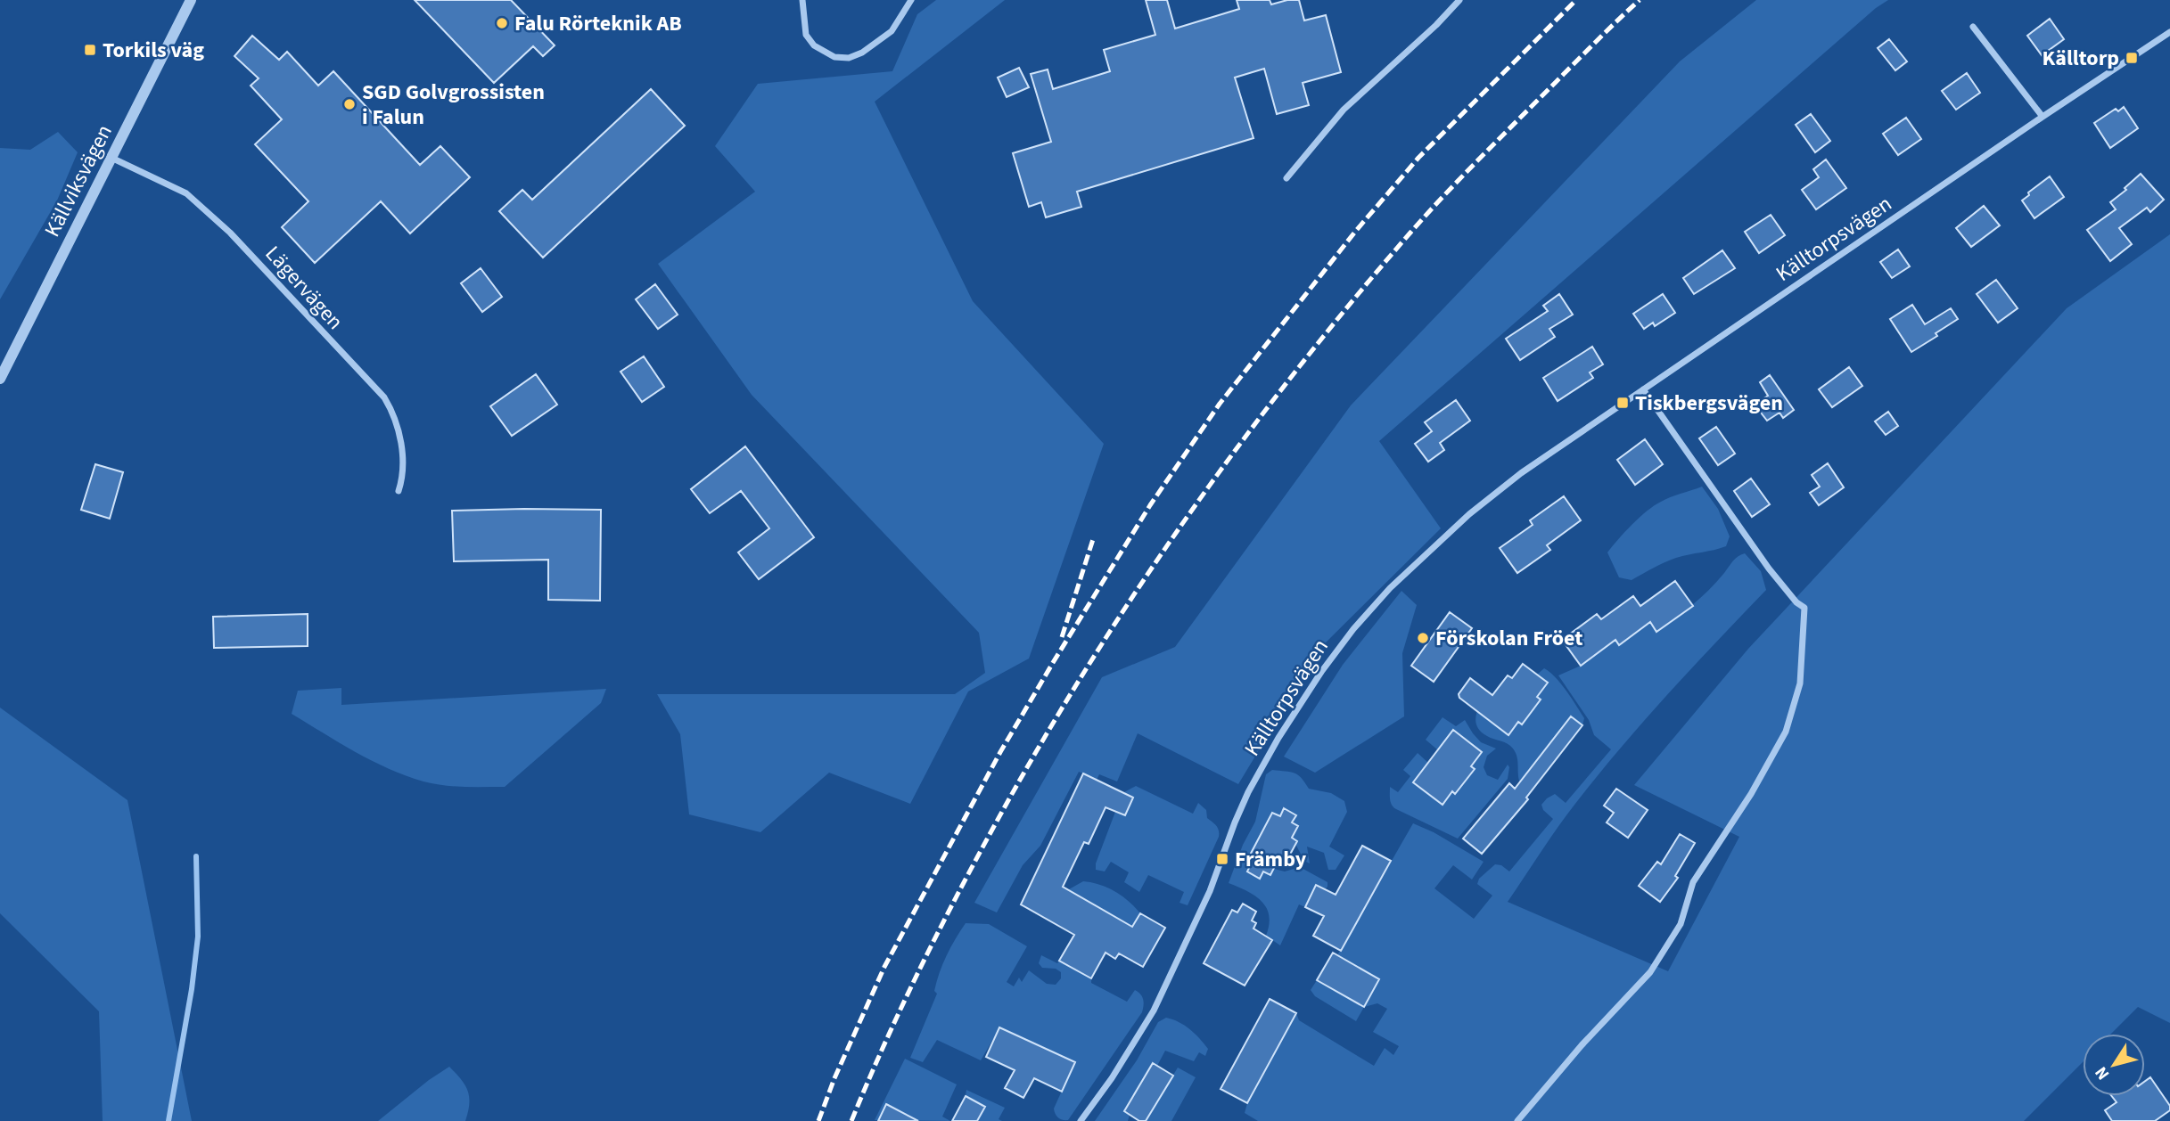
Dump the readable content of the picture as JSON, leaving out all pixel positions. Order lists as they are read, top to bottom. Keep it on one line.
{"streets":{"street":["Källviksvägen","Källtorpsvägen","Lägervägen"]},"crossings":[["Källviksvägen","Lägervägen"]],"places":{"other":["Falu Rörteknik AB","SGD Golvgrossisten i Falun","Förskolan Fröet"],"transit":["Torkils väg","Källtorp","Tiskbergsvägen","Främby"]},"north":"bottom left"}
